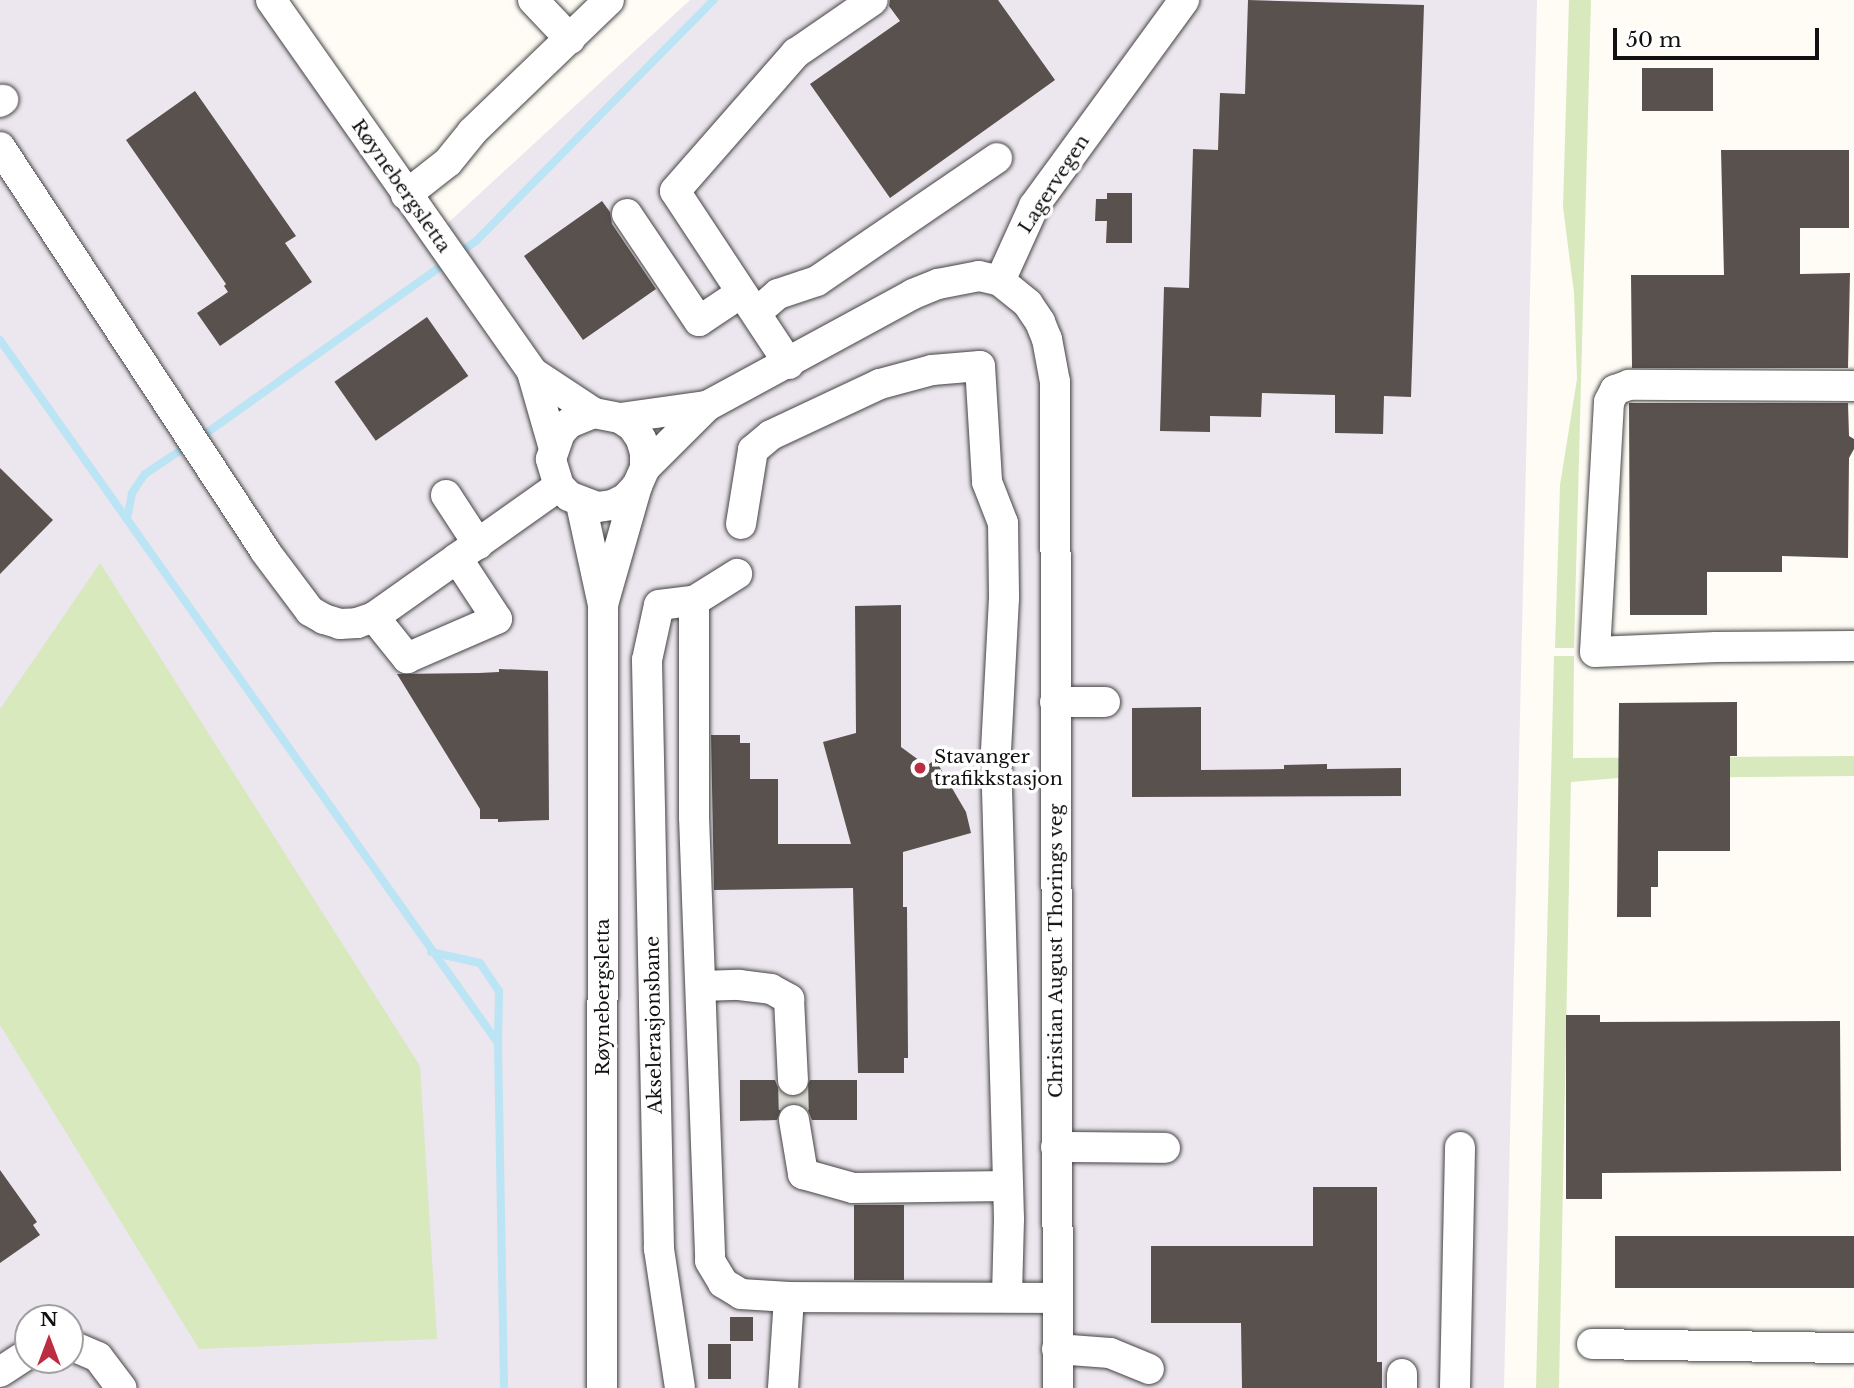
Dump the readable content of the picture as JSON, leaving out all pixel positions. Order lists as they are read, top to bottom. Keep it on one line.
{"streets":{"street":["Lagervegen","Røynebergsletta","Christian August Thorings veg","Akselerasjonsbane"]},"crossings":[["Lagervegen","Christian August Thorings veg"]],"places":["Stavanger trafikkstasjon"],"scale_bar":"50 m","north":"top"}
